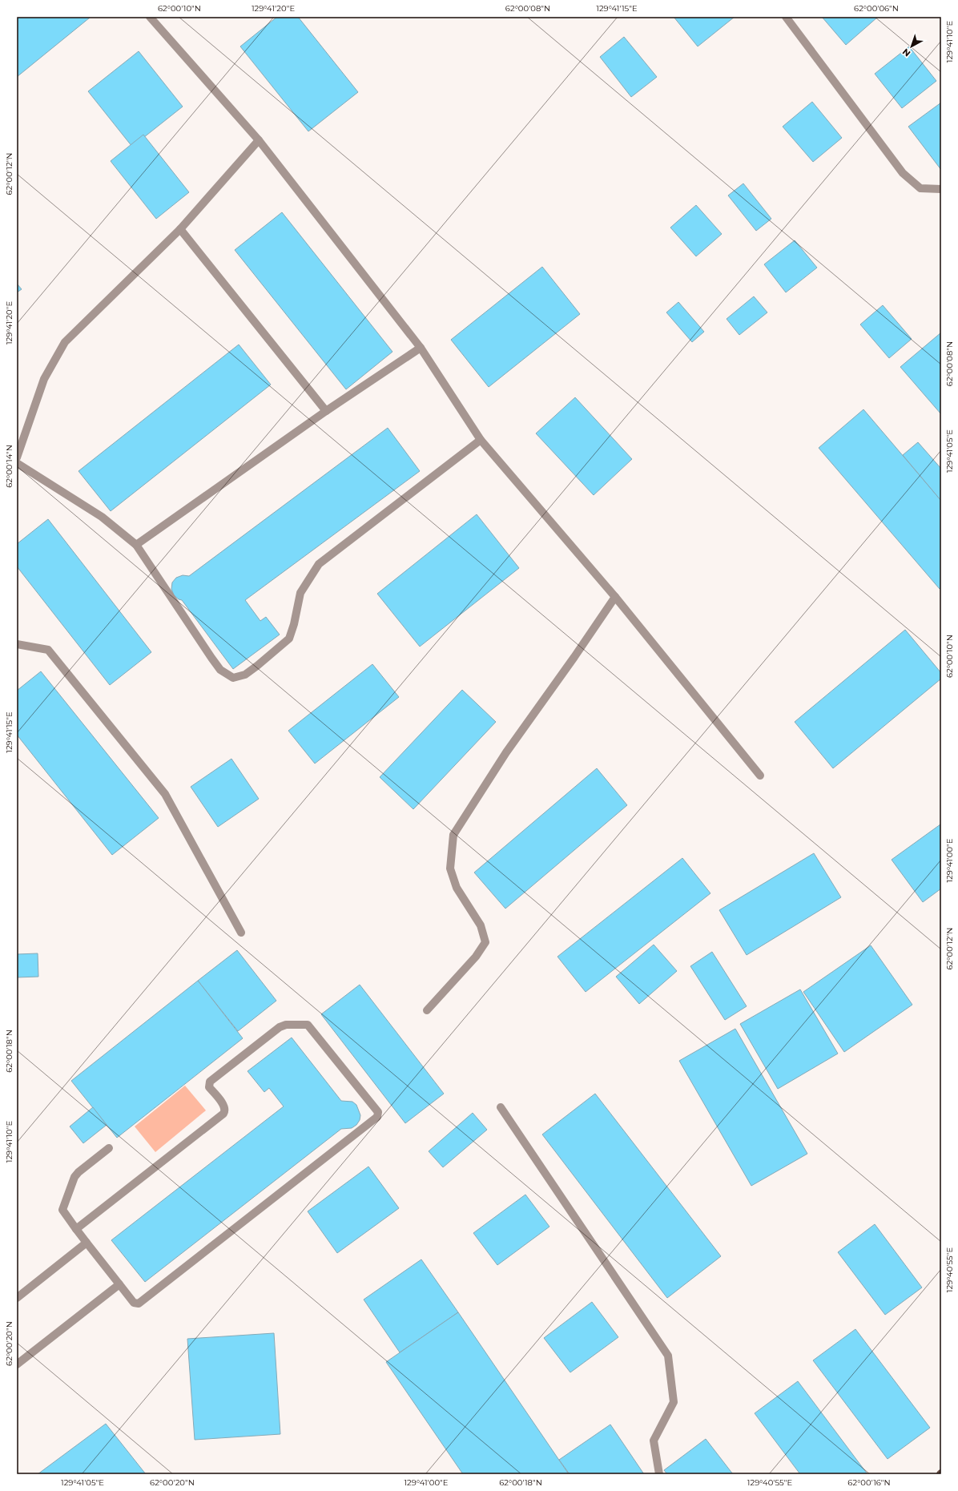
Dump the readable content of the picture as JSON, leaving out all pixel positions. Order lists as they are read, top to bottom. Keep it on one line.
{"north":"bottom left","coordinates":["62°00'10\"N","129°41'20\"E","62°00'08\"N","129°41'15\"E","62°00'06\"N","129°41'10\"E","62°00'12\"N","129°41'05\"E","62°00'14\"N","129°41'00\"E","62°00'18\"N","129°40'55\"E","62°00'20\"N","62°00'16\"N"]}
